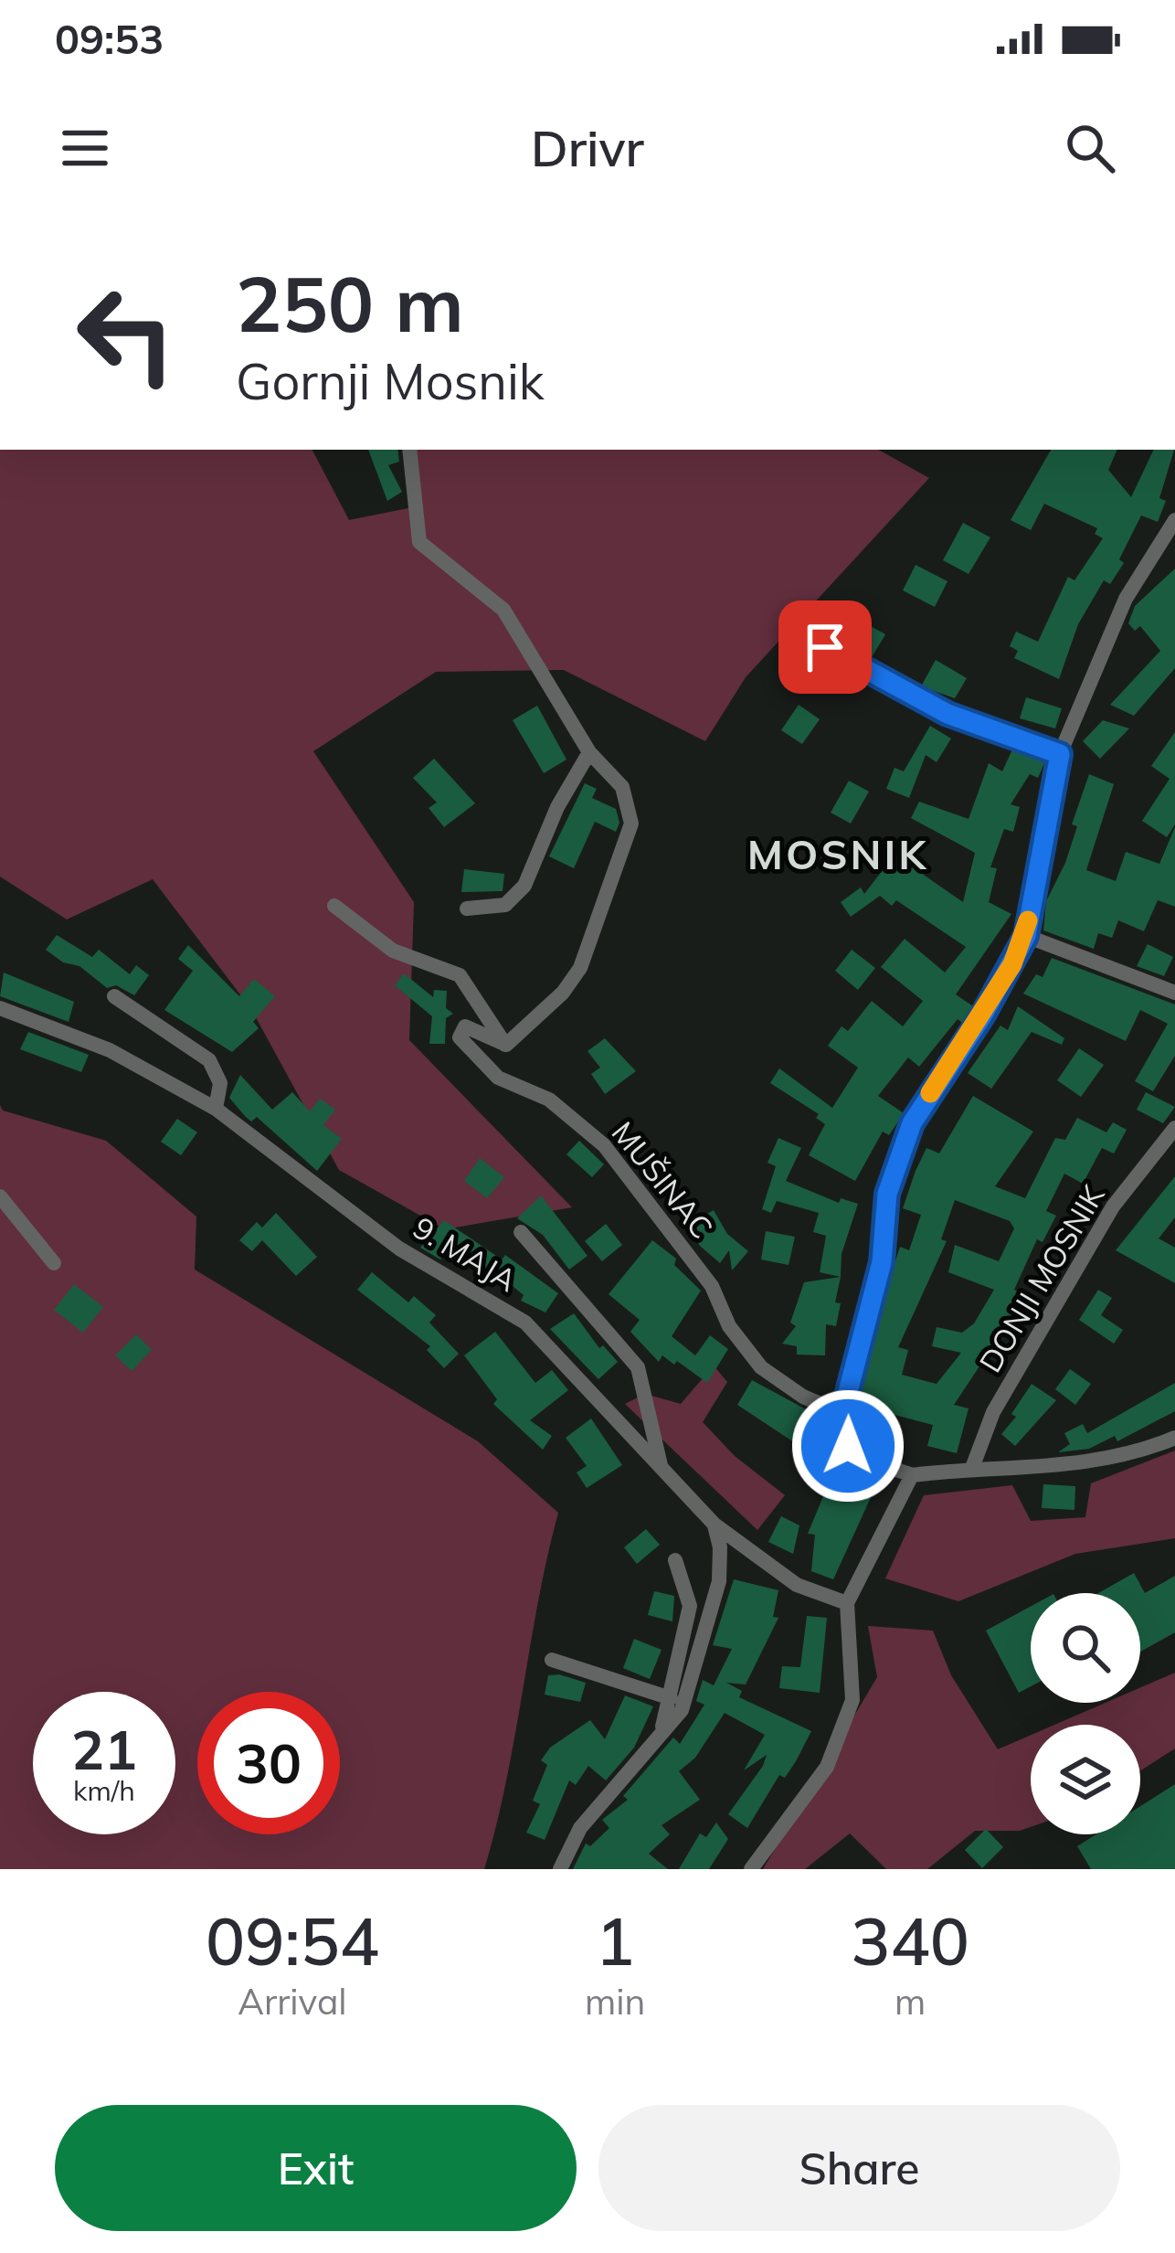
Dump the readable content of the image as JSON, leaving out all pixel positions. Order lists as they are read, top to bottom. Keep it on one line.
{"streets":{"street":["MUŠINAC","9. MAJA","DONJI MOSNIK"]},"districts":["MOSNIK"],"page":{"status":"09:53","header":"Drivr","turn":["250 m","Gornji Mosnik"],"speed":"21 km/h","limit":"30","eta":["09:54","Arrival","1","min","340","m"],"buttons":["Exit","Share"]}}
